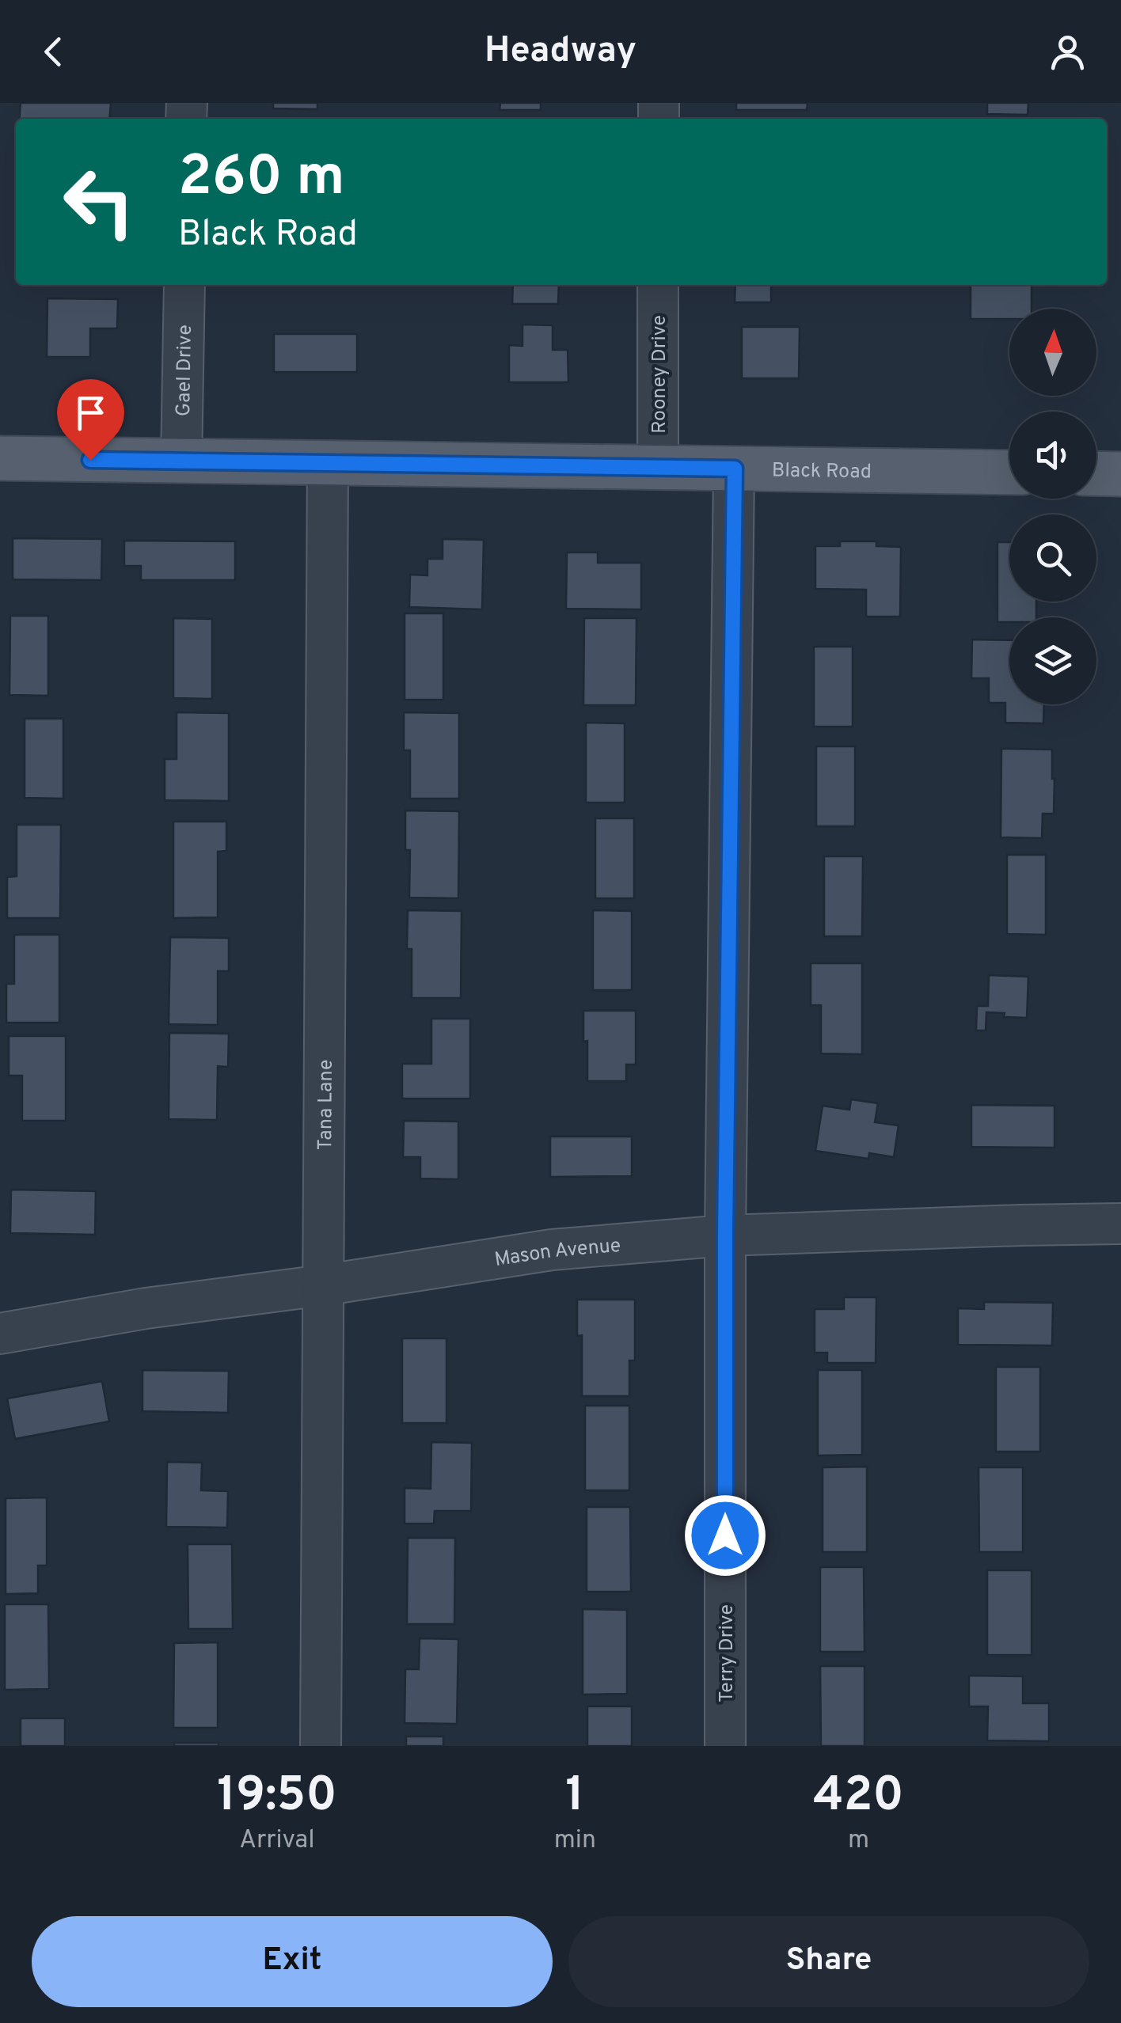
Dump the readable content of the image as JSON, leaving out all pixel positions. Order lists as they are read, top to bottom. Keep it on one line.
{"streets":{"main road":["Black Road"],"street":["Gael Drive","Rooney Drive","Tana Lane","Mason Avenue","Terry Drive"]},"crossings":[["Gael Drive","Black Road"],["Rooney Drive","Black Road"],["Black Road","Tana Lane"],["Black Road","Terry Drive"],["Tana Lane","Mason Avenue"],["Mason Avenue","Terry Drive"]],"north":"top","page":{"header":"Headway","turn":["260 m","Black Road"],"eta":["19:50","Arrival","1","min","420","m"],"buttons":["Exit","Share"]}}
